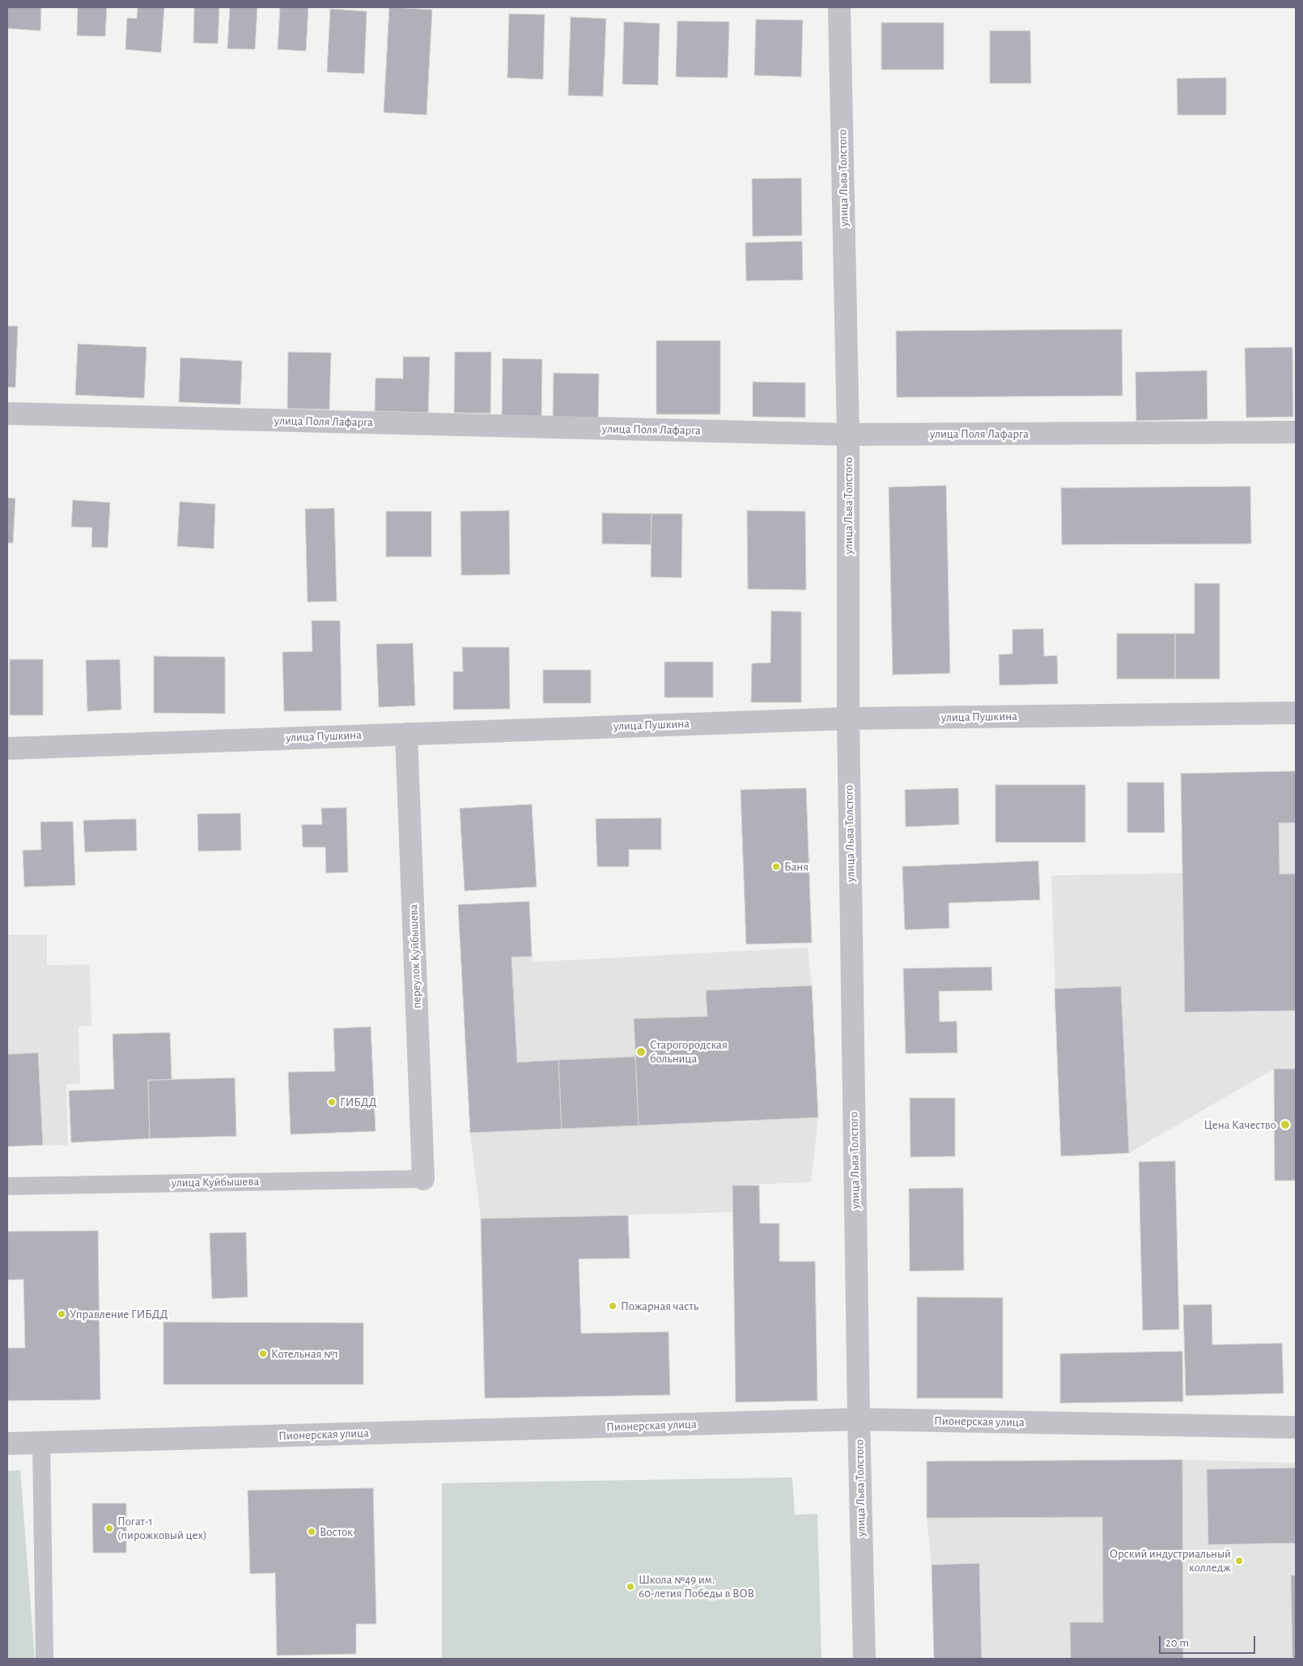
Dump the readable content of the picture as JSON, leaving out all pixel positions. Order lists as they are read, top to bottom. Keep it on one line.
{"streets":{"street":["улица Льва Толстого","улица Поля Лафарга","улица Пушкина","переулок Куйбышева","Пионерская улица"],"lane":["улица Куйбышева"]},"crossings":[["улица Льва Толстого","улица Поля Лафарга"],["улица Льва Толстого","улица Пушкина"],["улица Льва Толстого","Пионерская улица"],["улица Пушкина","переулок Куйбышева"],["переулок Куйбышева","улица Куйбышева"]],"places":["Баня","Старогородская больница","ГИБДД","Цена Качество","Пожарная часть","Управление ГИБДД","Котельная №1","Погат-1 (пирожковый цех)","Восток","Орский индустриальный колледж","Школа №49 им. 60-летия Победы в ВОВ"],"scale_bar":"20 m"}
